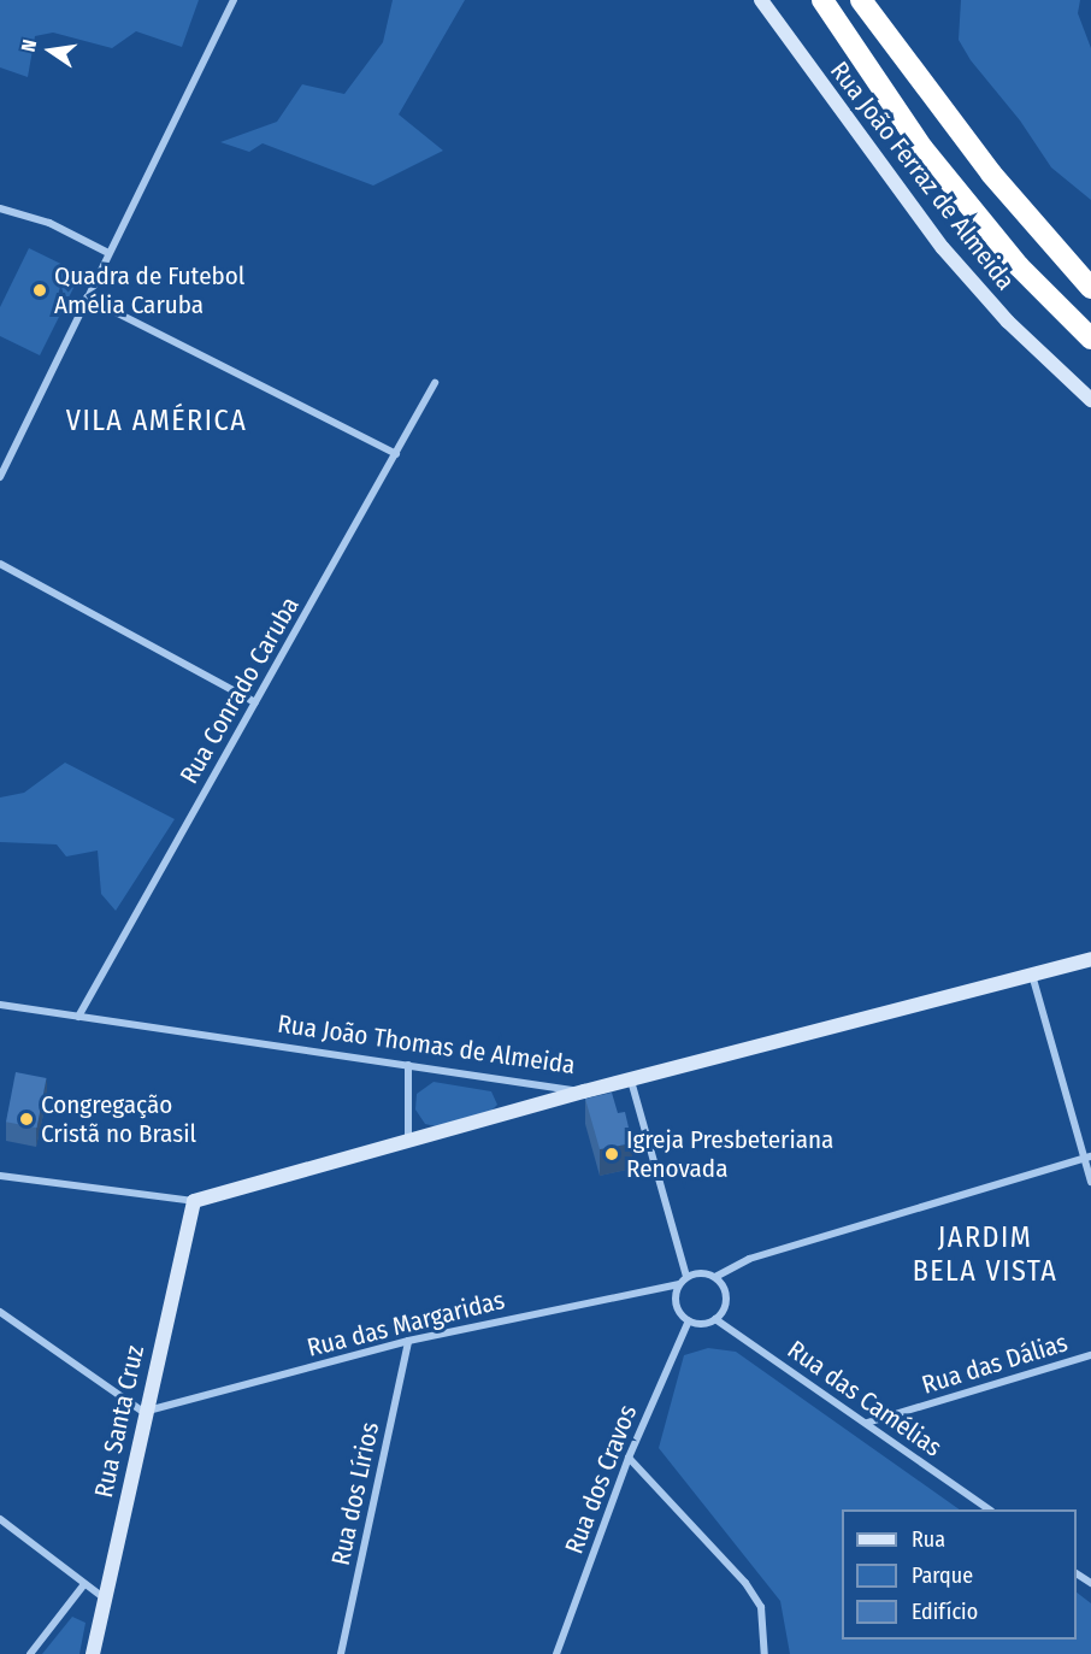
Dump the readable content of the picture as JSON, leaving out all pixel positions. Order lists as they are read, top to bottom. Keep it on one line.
{"streets":{"street":["Rua João Ferraz de Almeida","Rua Conrado Caruba","Rua João Thomas de Almeida","Rua das Margaridas","Rua das Dálias","Rua das Camélias","Rua Santa Cruz","Rua dos Cravos","Rua dos Lírios"]},"crossings":[["Rua Conrado Caruba","Rua João Thomas de Almeida"],["Rua das Margaridas","Rua das Camélias"],["Rua das Margaridas","Rua Santa Cruz"],["Rua das Margaridas","Rua dos Cravos"],["Rua das Margaridas","Rua dos Lírios"],["Rua das Dálias","Rua das Camélias"],["Rua das Camélias","Rua dos Cravos"]],"districts":["VILA AMÉRICA","JARDIM BELA VISTA"],"places":["Quadra de Futebol Amélia Caruba","Congregação Cristã no Brasil","Igreja Presbeteriana Renovada"],"legend":["Rua","Parque","Edifício"],"north":"left"}
